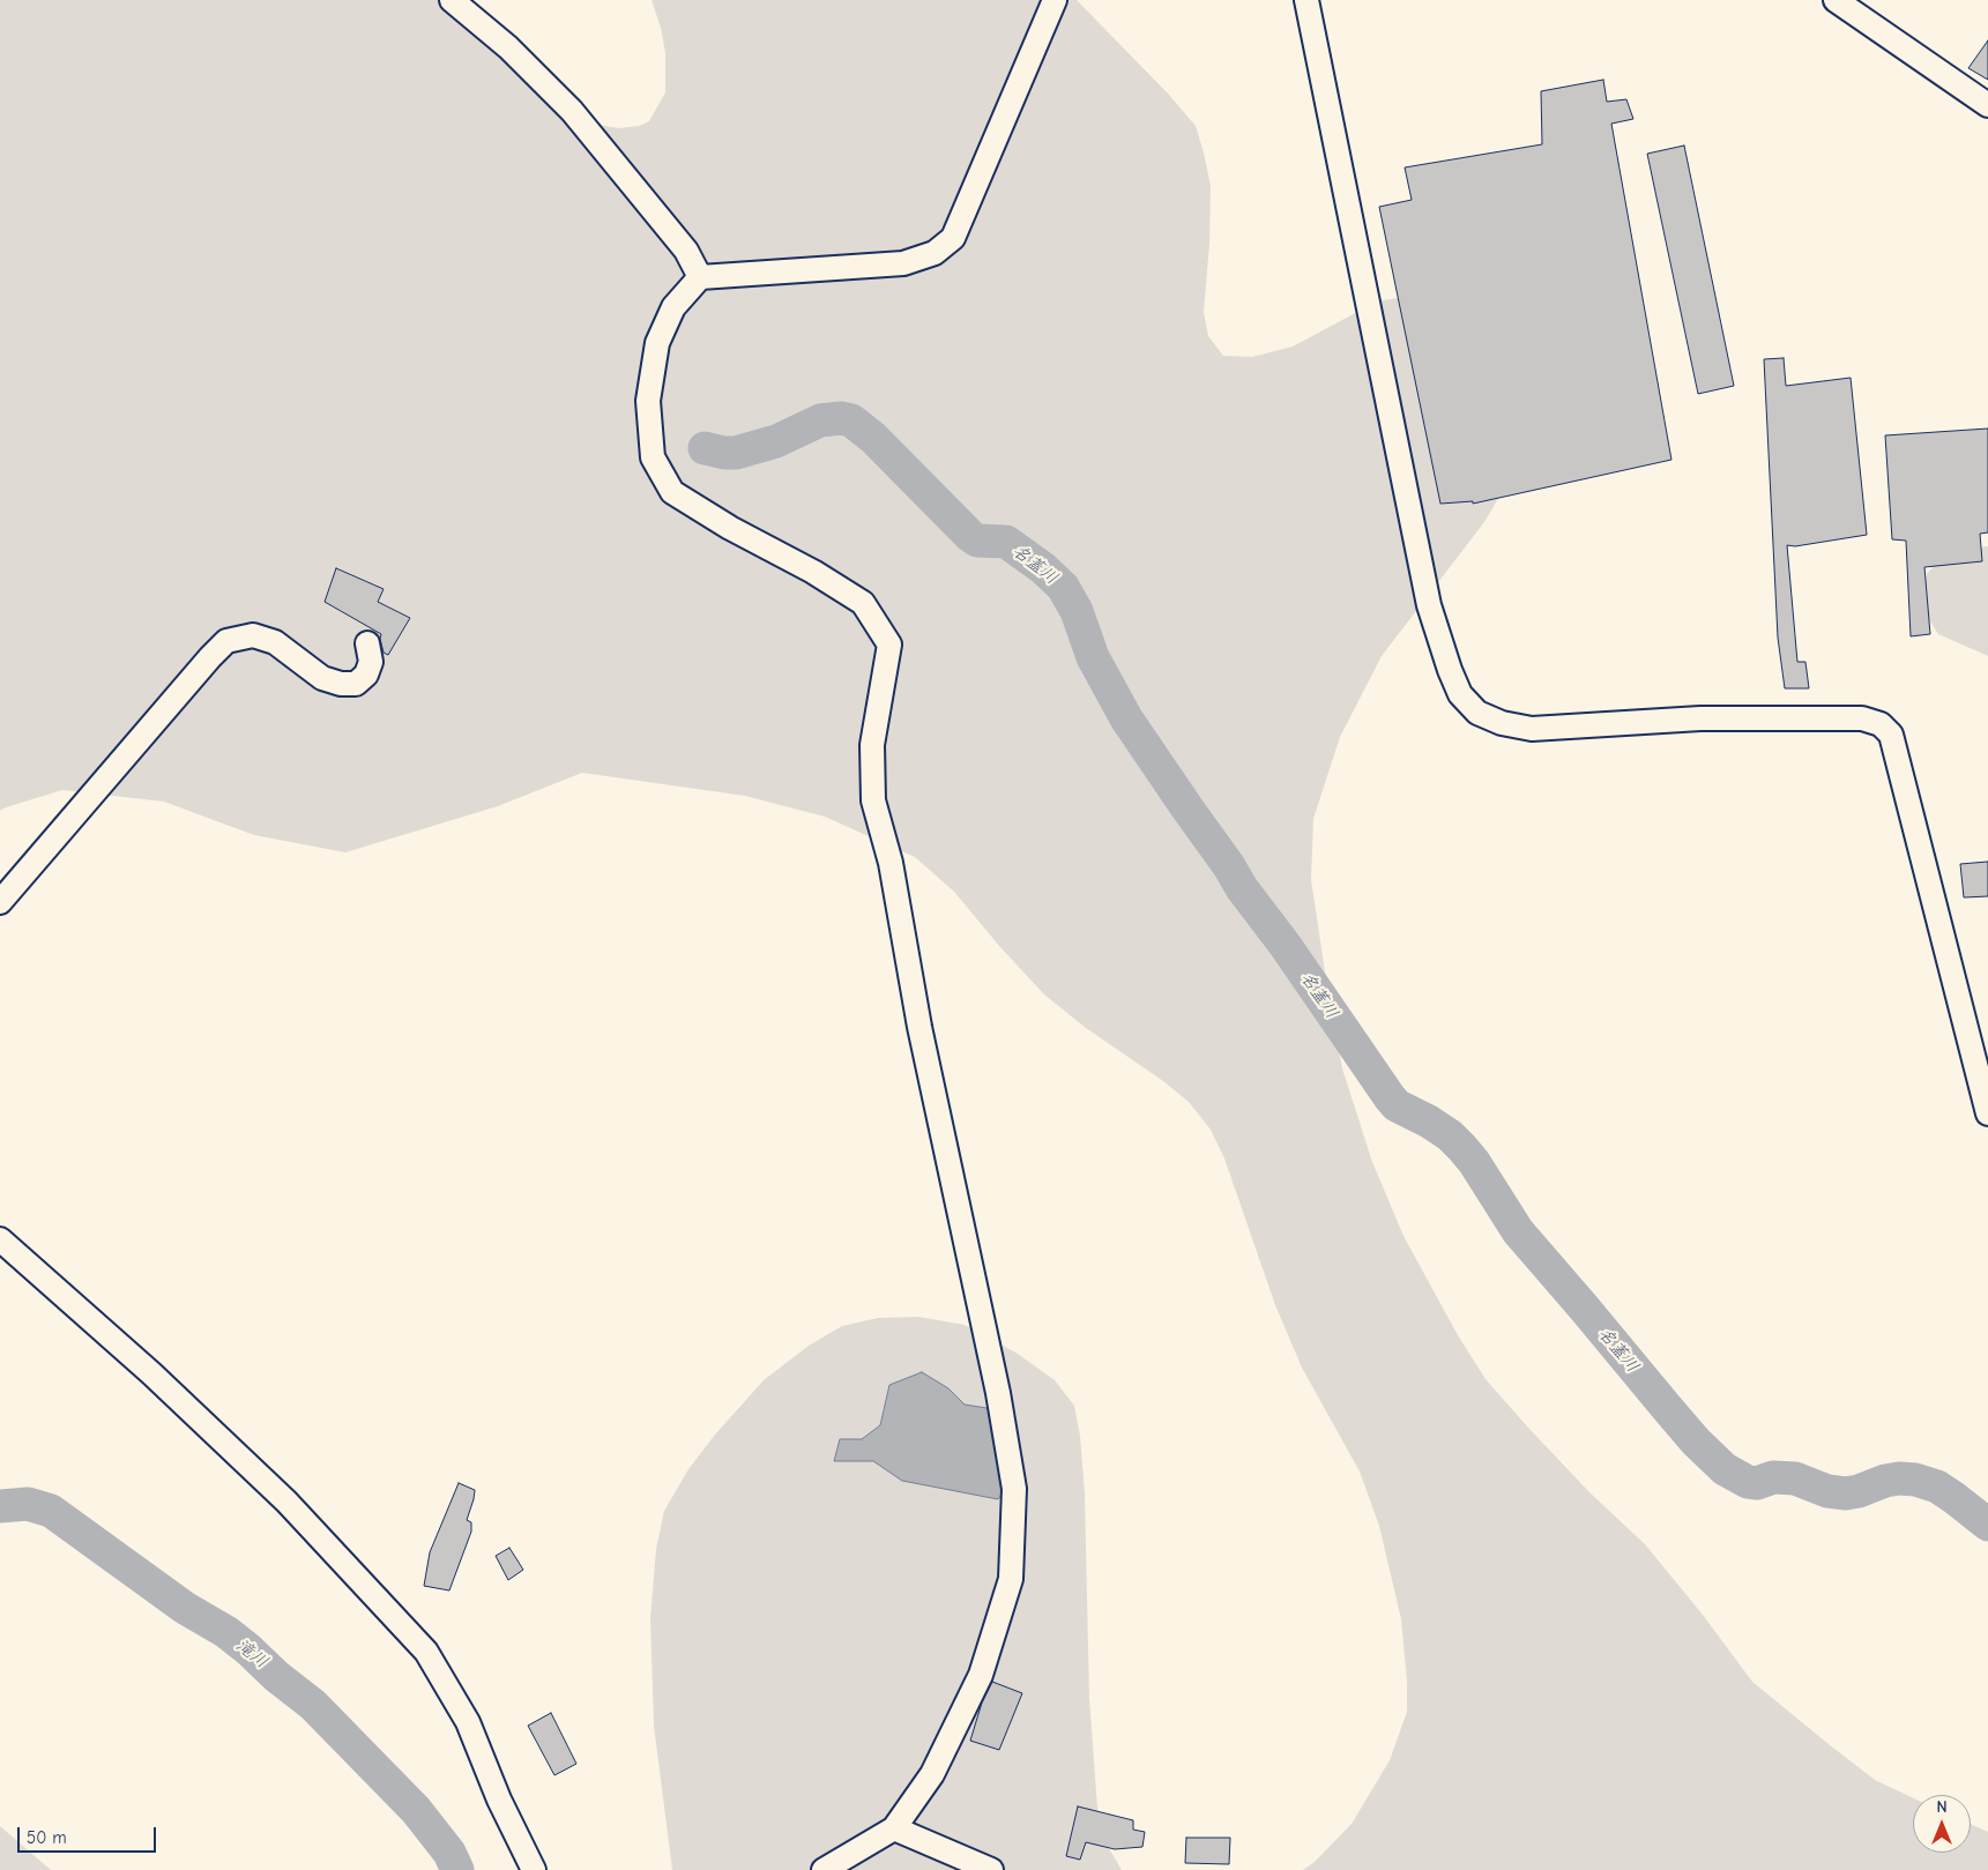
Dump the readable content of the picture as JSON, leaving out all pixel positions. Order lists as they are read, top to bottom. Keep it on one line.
{"water":["名蓋川","滝川"],"scale_bar":"50 m","north":"top"}
